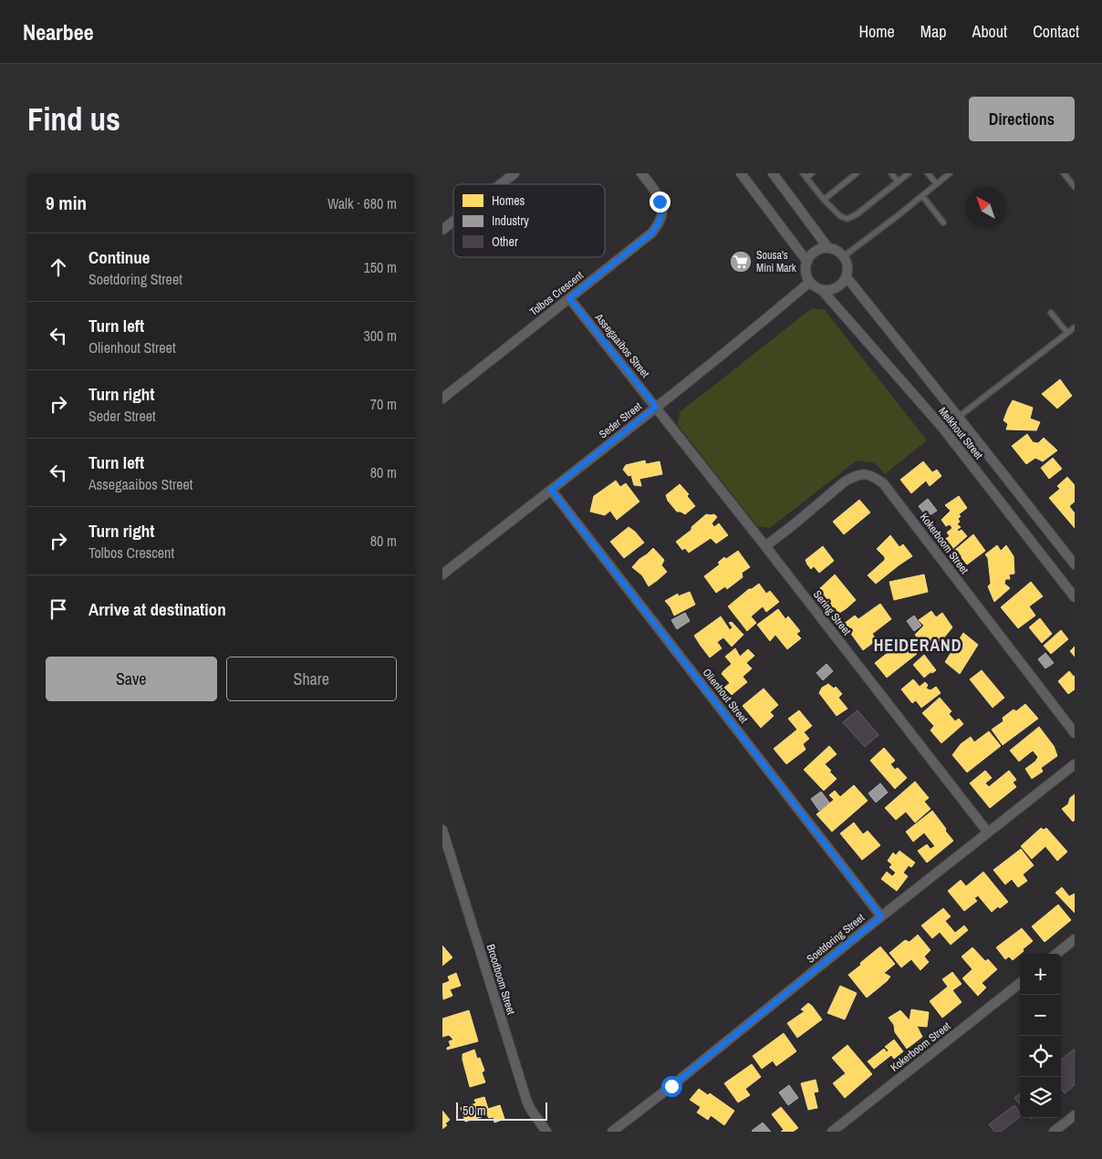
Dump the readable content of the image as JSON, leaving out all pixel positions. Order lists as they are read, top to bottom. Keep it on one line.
{"streets":{"street":["Tolbos Crescent","Assegaaibos Street","Seder Street","Melkhout Street","Kokerboom Street","Sering Street","Olienhout Street","Soetdoring Street","Broodboom Street"]},"crossings":[["Tolbos Crescent","Assegaaibos Street"],["Assegaaibos Street","Seder Street"],["Assegaaibos Street","Sering Street"],["Seder Street","Melkhout Street"],["Seder Street","Sering Street"],["Seder Street","Olienhout Street"],["Kokerboom Street","Sering Street"],["Sering Street","Soetdoring Street"],["Olienhout Street","Soetdoring Street"]],"districts":["HEIDERAND"],"places":{"supermarket":["Sousa's Mini Mark"]},"legend":["Homes","Industry","Other"],"scale_bar":"50 m","north":"top left","page":{"header":"Nearbee","nav":["Home","Map","About","Contact"],"buttons":["Directions",["Save","Share"]],"title":"Find us","heading":["9 min","Walk · 680 m"],"list":[["Continue","Soetdoring Street","150 m"],["Turn left","Olienhout Street","300 m"],["Turn right","Seder Street","70 m"],["Turn left","Assegaaibos Street","80 m"],["Turn right","Tolbos Crescent","80 m"],"Arrive at destination"],"map_buttons":["+","−"],"scale":"50 m"}}
